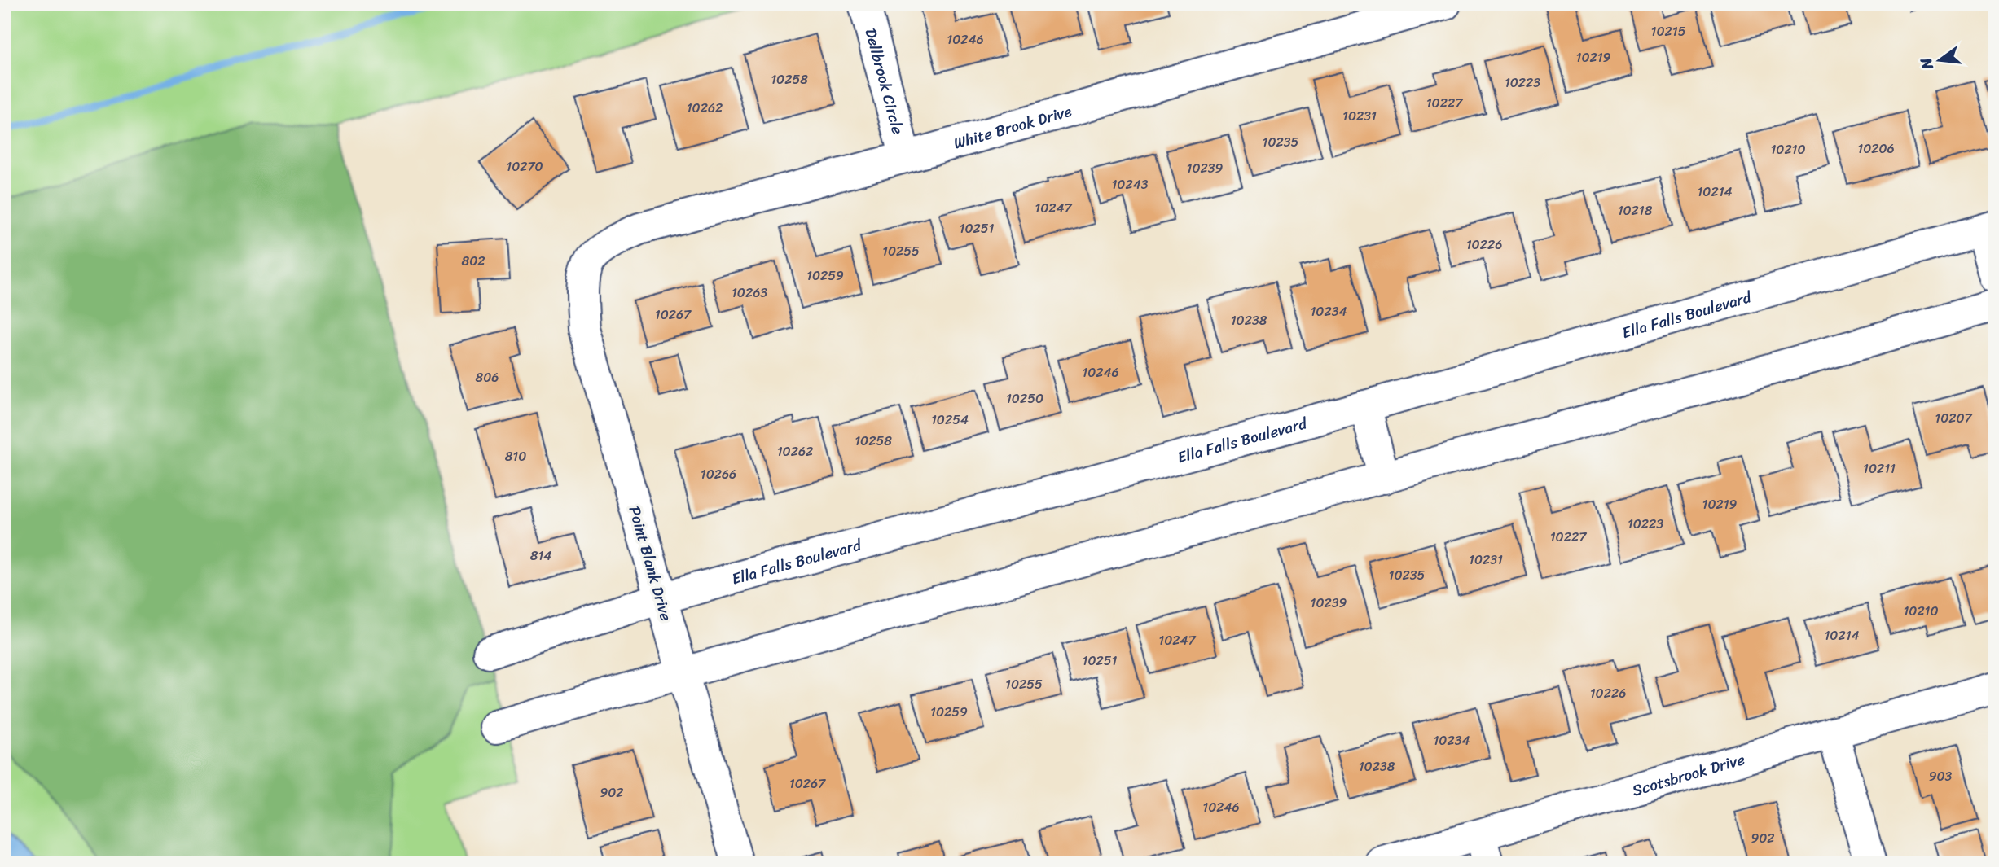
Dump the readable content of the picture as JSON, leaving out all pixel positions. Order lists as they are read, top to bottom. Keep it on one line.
{"streets":{"street":["Dellbrook Circle","White Brook Drive","Ella Falls Boulevard","Point Blank Drive","Scotsbrook Drive"]},"crossings":[["Dellbrook Circle","White Brook Drive"],["White Brook Drive","Point Blank Drive"],["Ella Falls Boulevard","Point Blank Drive"]],"house_numbers":["10215","10246","10219","10258","10223","10227","10262","10231","10235","10206","10210","10270","10239","10243","10214","10247","10218","10251","10226","10255","802","10259","10263","10234","10267","10238","10246","806","10250","10207","10254","10258","10262","810","10211","10266","10219","10223","10227","814","10231","10235","10239","10210","10214","10247","10251","10255","10226","10259","10234","10238","903","10267","902","10246","902"],"north":"left"}
